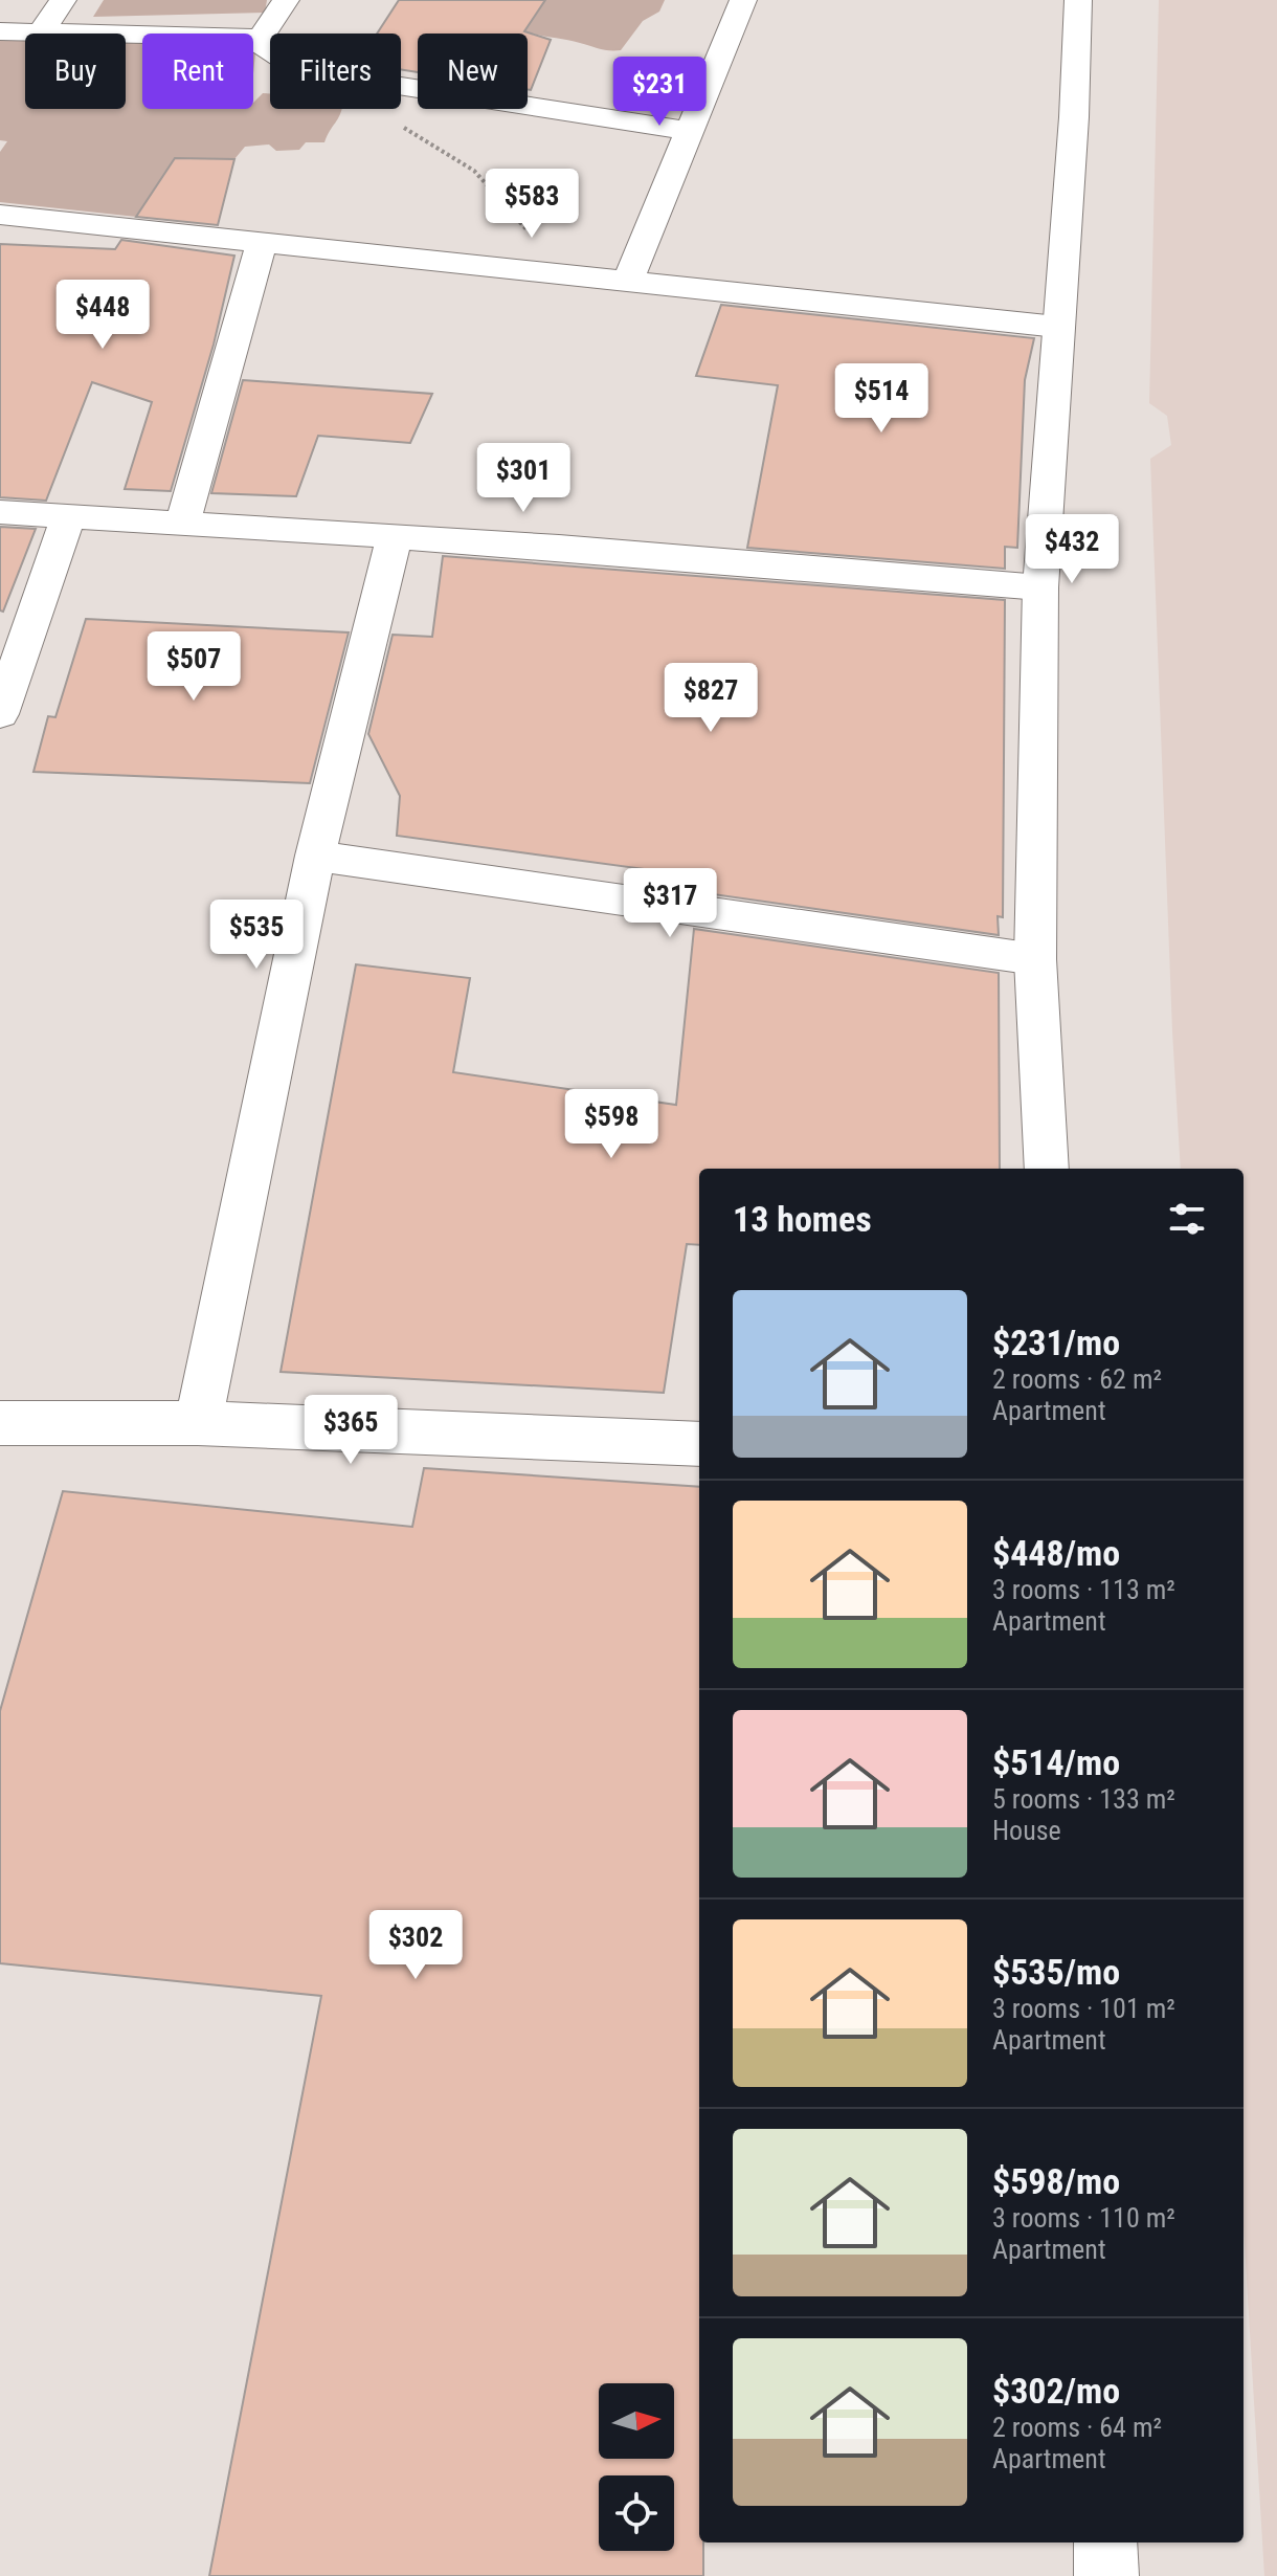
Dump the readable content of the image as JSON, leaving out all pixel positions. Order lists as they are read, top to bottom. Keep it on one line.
{"north":"right","page":{"chip":["Buy","Rent","Filters","New"],"price":["$231","$583","$448","$514","$301","$432","$507","$827","$317","$535","$598","$365","$302"],"heading":"13 homes","list":[{"name":"$231/mo","note":"2 rooms · 62 m² · Apartment"},{"name":"$448/mo","note":"3 rooms · 113 m² · Apartment"},{"name":"$514/mo","note":"5 rooms · 133 m² · House"},{"name":"$535/mo","note":"3 rooms · 101 m² · Apartment"},{"name":"$598/mo","note":"3 rooms · 110 m² · Apartment"},{"name":"$302/mo","note":"2 rooms · 64 m² · Apartment"}]}}
